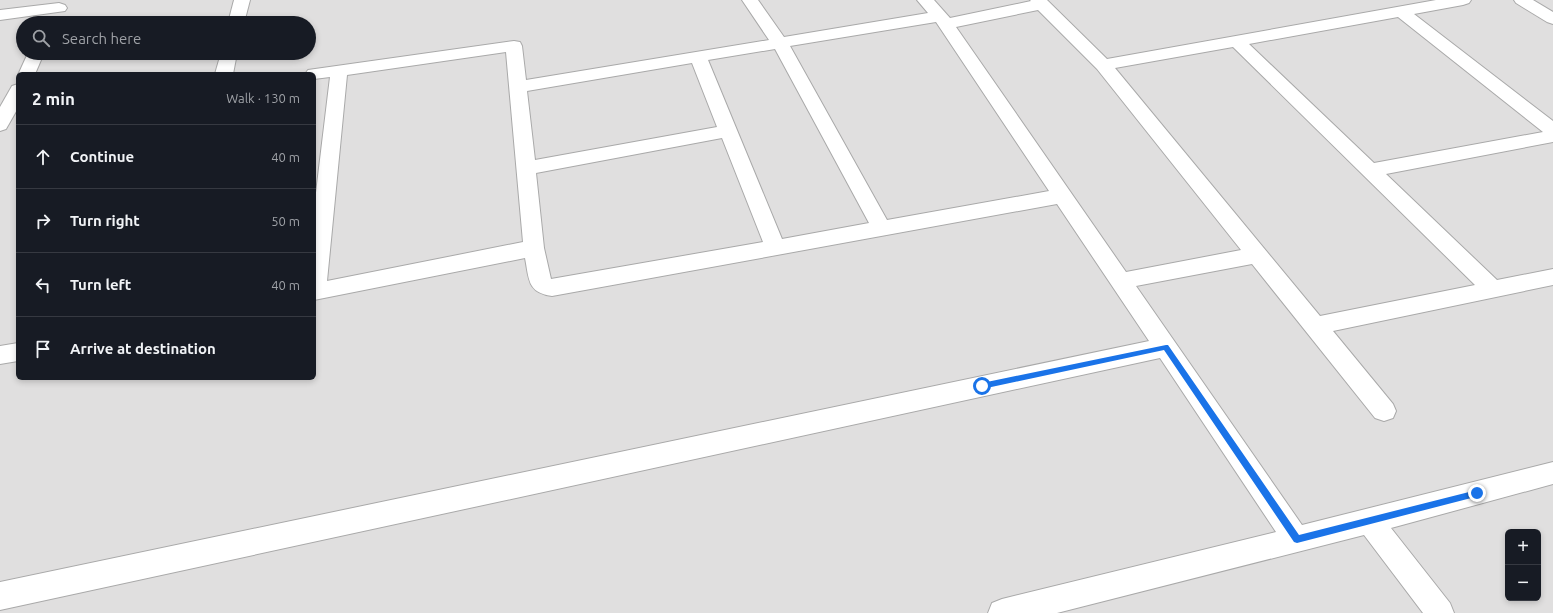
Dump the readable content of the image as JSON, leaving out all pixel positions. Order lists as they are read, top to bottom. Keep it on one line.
{"page":{"search":"Search here","heading":["2 min","Walk · 130 m"],"list":[["Continue","40 m"],["Turn right","50 m"],["Turn left","40 m"],"Arrive at destination"],"map_buttons":["+","−"]}}
